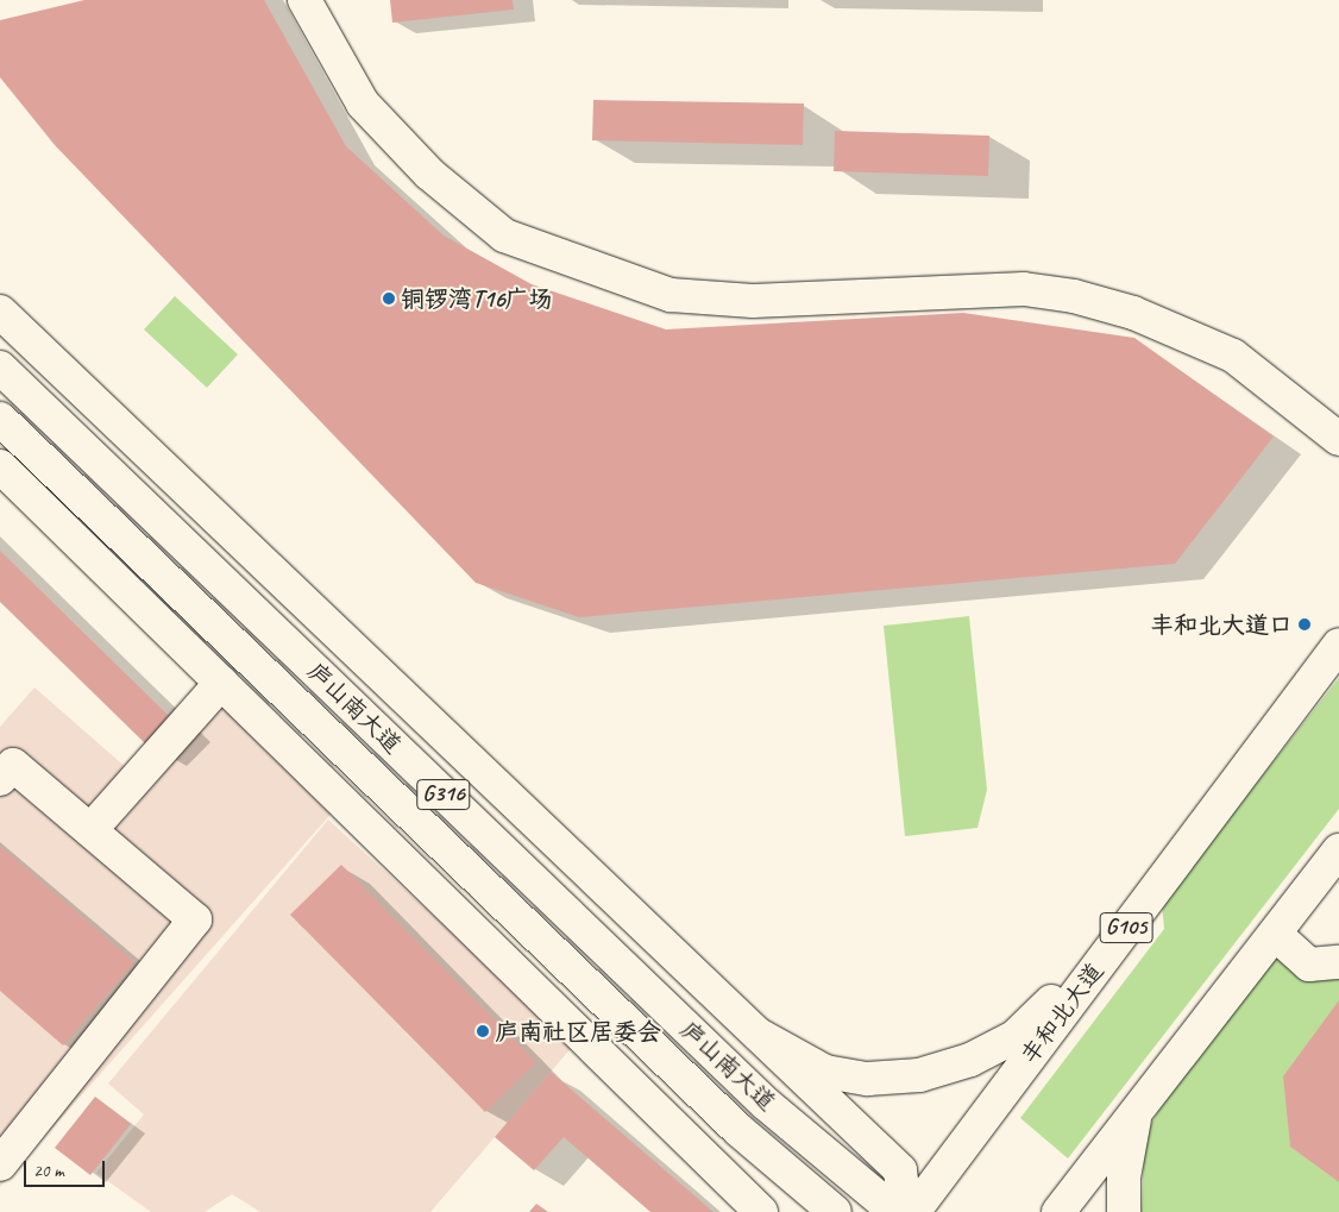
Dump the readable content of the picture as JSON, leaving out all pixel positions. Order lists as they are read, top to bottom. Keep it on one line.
{"streets":{"main road":["庐山南大道","G316","G105","丰和北大道"]},"places":["铜锣湾T16广场","丰和北大道口","庐南社区居委会"],"scale_bar":"20 m"}
